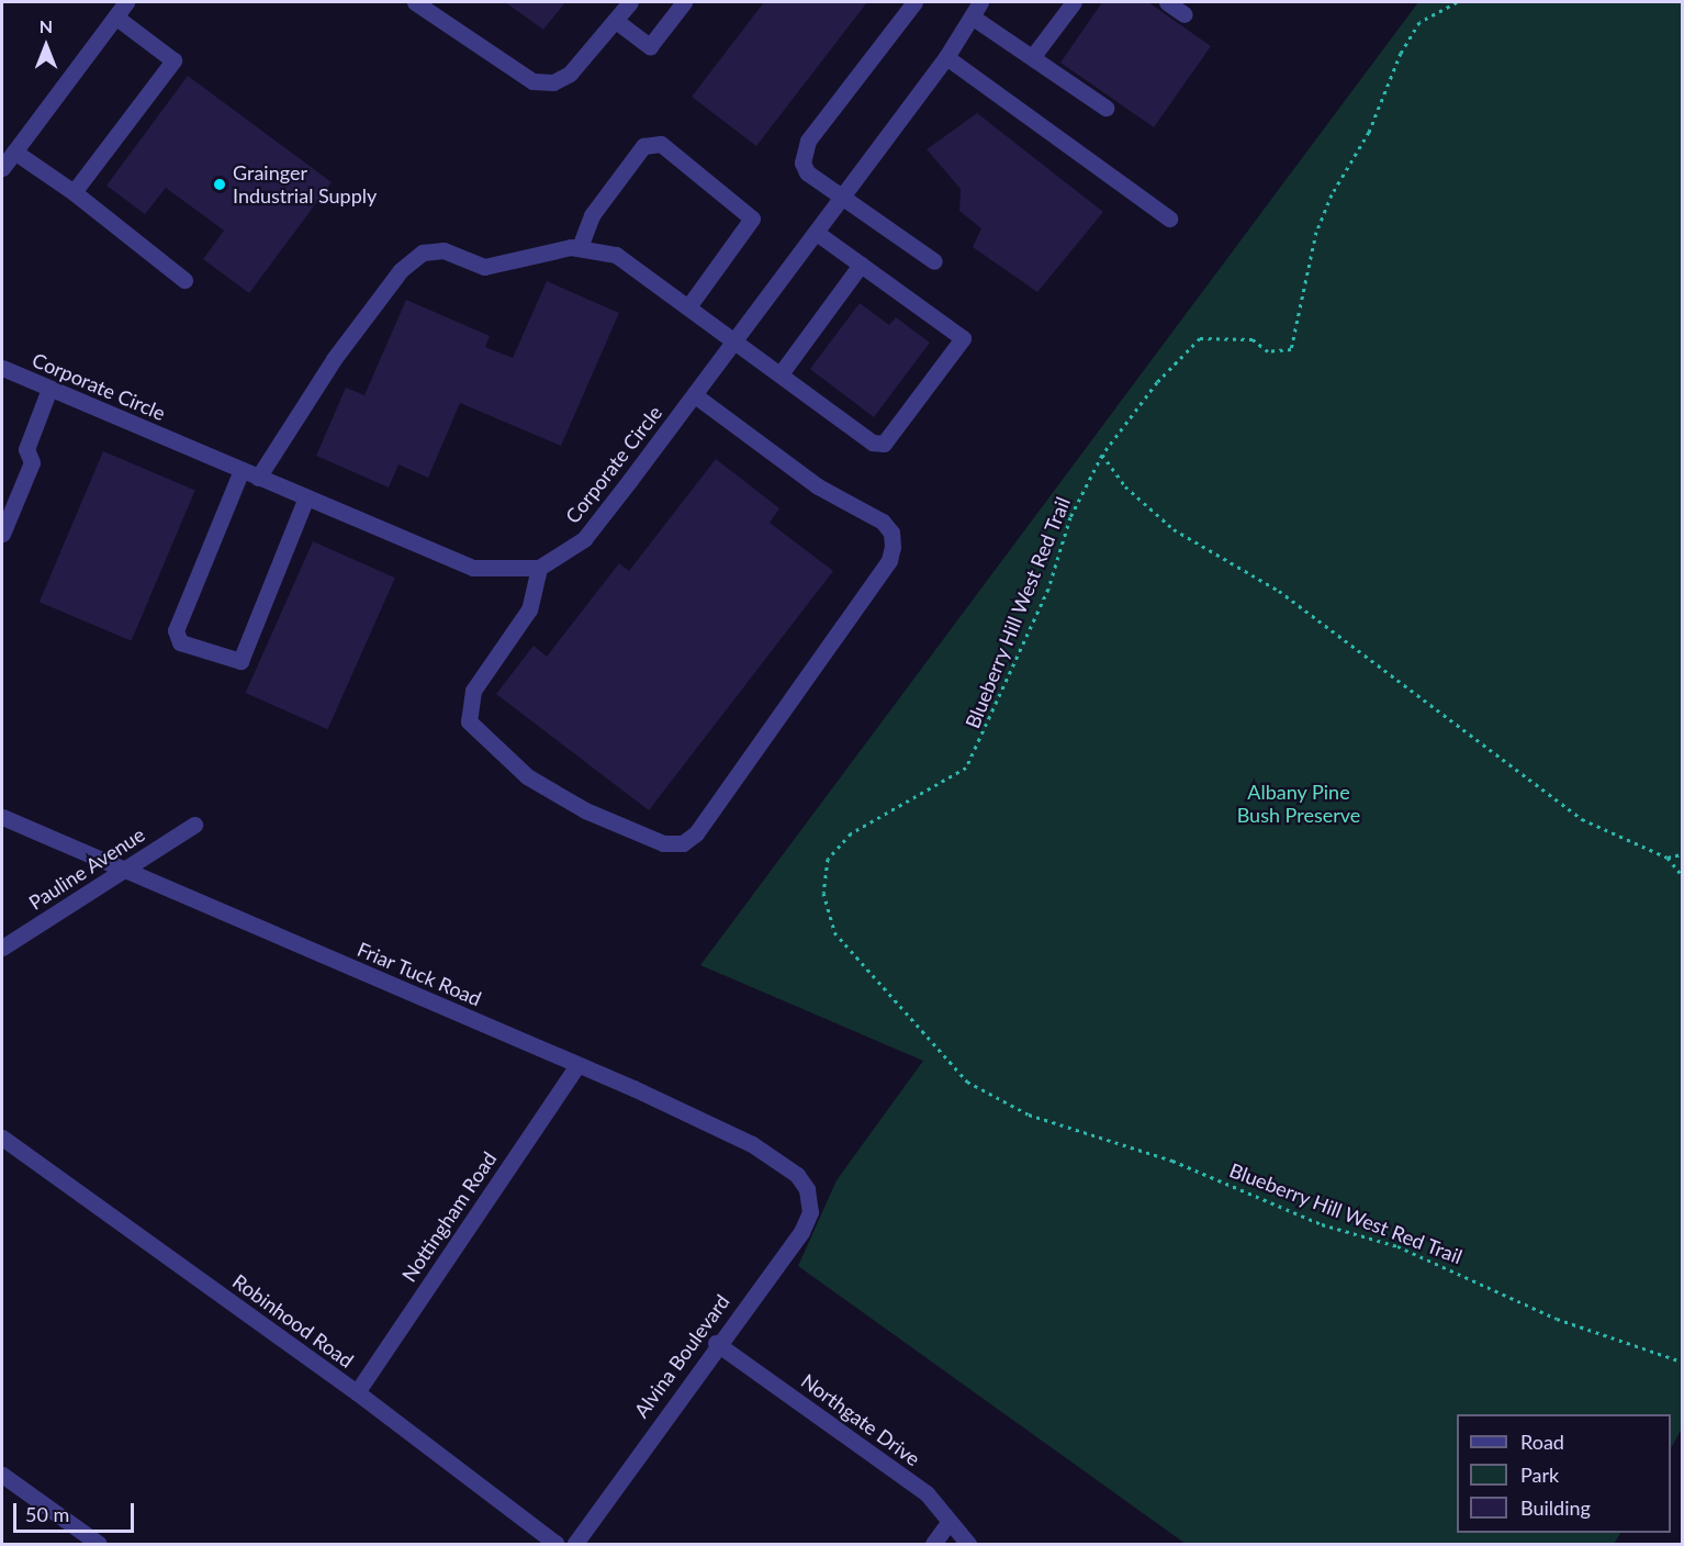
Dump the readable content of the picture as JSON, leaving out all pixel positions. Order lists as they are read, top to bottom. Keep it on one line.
{"streets":{"street":["Corporate Circle","Pauline Avenue","Friar Tuck Road","Nottingham Road","Robinhood Road","Alvina Boulevard","Northgate Drive"],"path":["Blueberry Hill West Red Trail"]},"crossings":[["Pauline Avenue","Friar Tuck Road"],["Friar Tuck Road","Nottingham Road"],["Friar Tuck Road","Alvina Boulevard"],["Nottingham Road","Robinhood Road"],["Alvina Boulevard","Northgate Drive"]],"parks":["Albany Pine Bush Preserve"],"places":["Grainger Industrial Supply"],"legend":["Road","Park","Building"],"scale_bar":"50 m","north":"top"}
